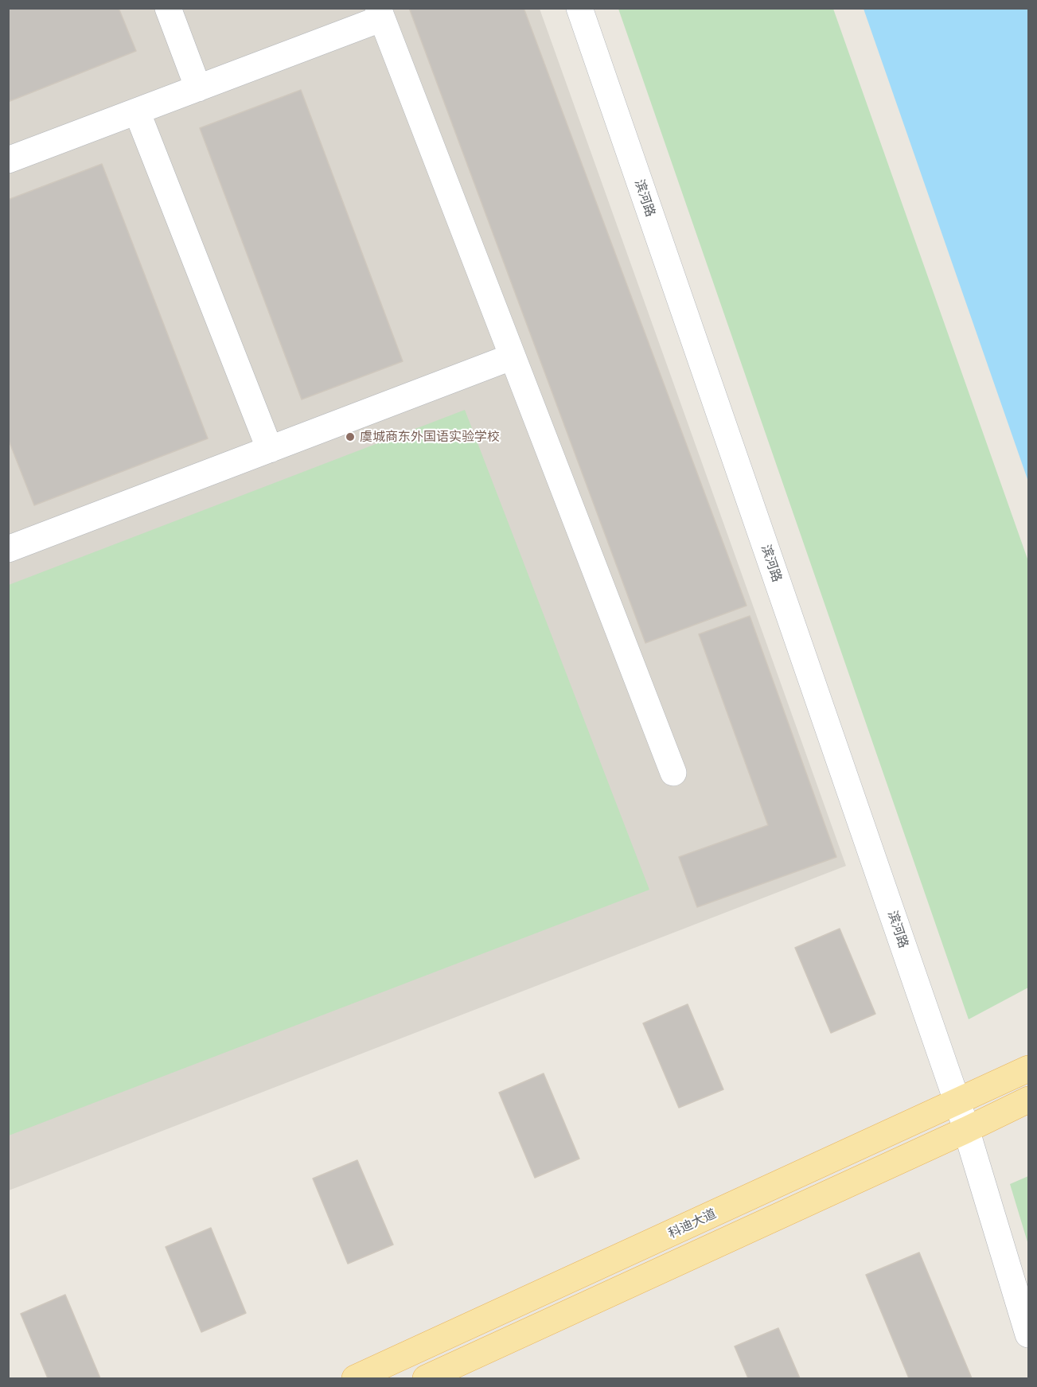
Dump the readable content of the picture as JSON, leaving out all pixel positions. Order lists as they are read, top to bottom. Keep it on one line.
{"streets":{"main road":["科迪大道"],"street":["滨河路"]},"crossings":[["滨河路","科迪大道"]],"places":["虞城商东外国语实验学校"]}
